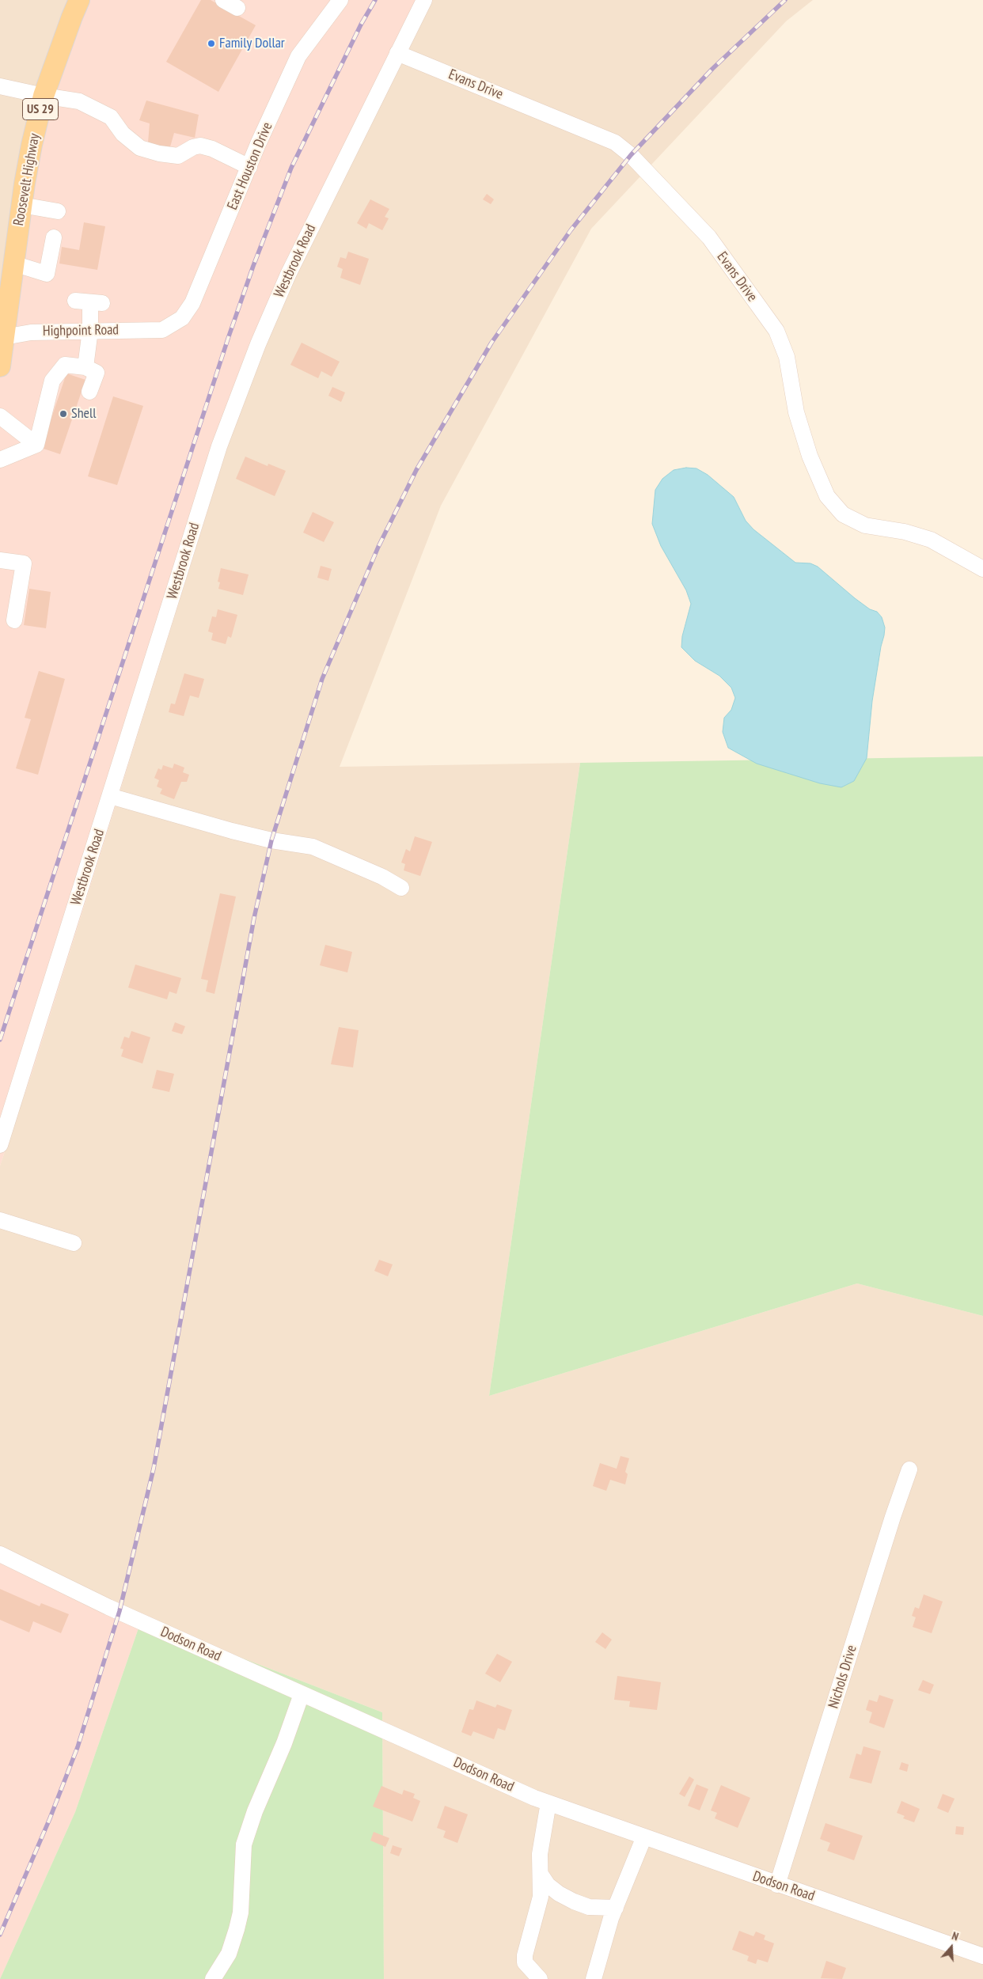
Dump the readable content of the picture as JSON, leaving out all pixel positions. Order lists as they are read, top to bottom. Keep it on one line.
{"streets":{"main road":["US 29","Roosevelt Highway"],"street":["Evans Drive","East Houston Drive","Westbrook Road","Highpoint Road","Dodson Road","Nichols Drive"]},"crossings":[["Evans Drive","Westbrook Road"],["East Houston Drive","Highpoint Road"],["Roosevelt Highway","Highpoint Road"],["Dodson Road","Nichols Drive"]],"places":["Family Dollar","Shell"],"north":"top"}
